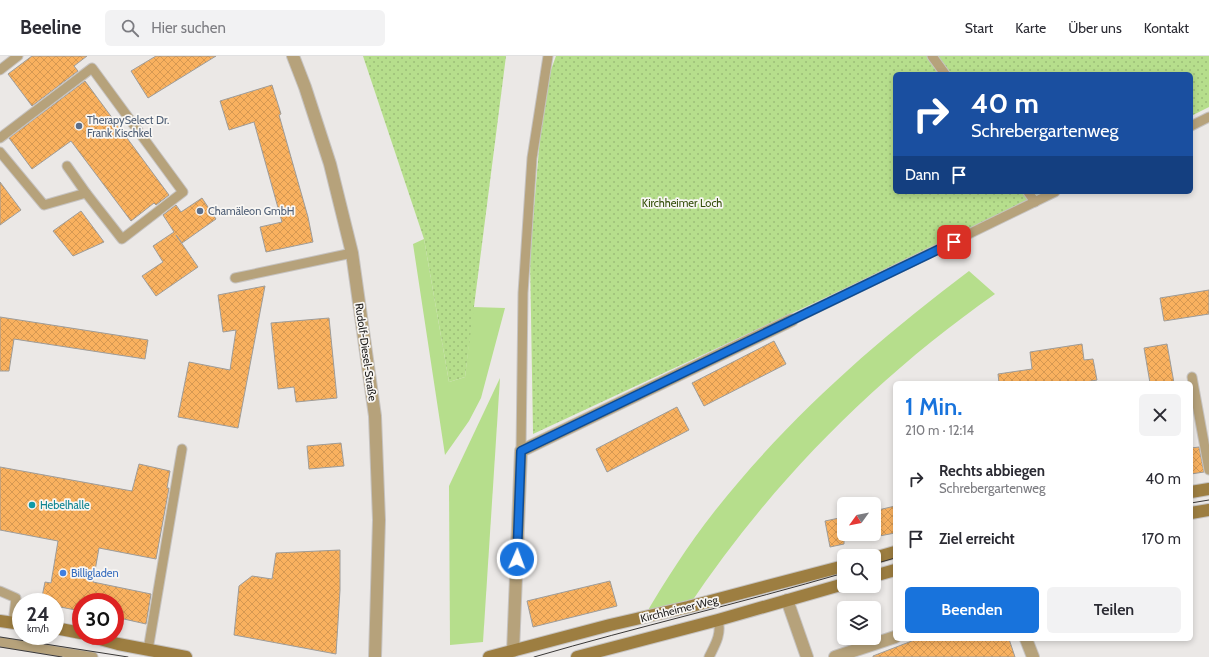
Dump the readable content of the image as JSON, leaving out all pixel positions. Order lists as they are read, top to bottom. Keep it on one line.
{"streets":{"street":["Rudolf-Diesel-Straße","Kirchheimer Weg"]},"parks":["Kirchheimer Loch"],"places":["TherapySelect Dr. Frank Kischkel","Chamäleon GmbH","Hebelhalle","Billigladen"],"north":"bottom left","page":{"header":"Beeline","search":"Hier suchen","nav":["Start","Karte","Über uns","Kontakt"],"turn":["40 m","Schrebergartenweg"],"then":"Dann","heading":["1 Min.","210 m · 12:14"],"list":[{"name":"Rechts abbiegen","note":"Schrebergartenweg","value":"40 m"},{"name":"Ziel erreicht","value":"170 m"}],"buttons":["Beenden","Teilen"],"speed":"24 km/h","limit":"30"}}
